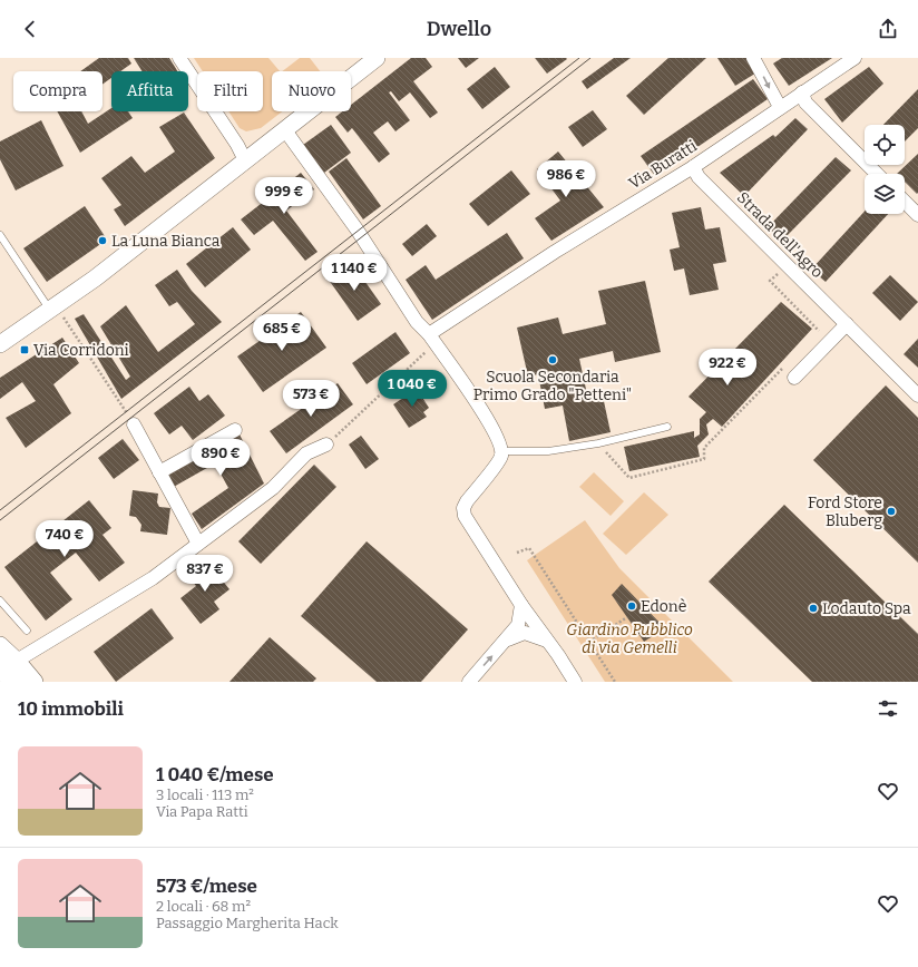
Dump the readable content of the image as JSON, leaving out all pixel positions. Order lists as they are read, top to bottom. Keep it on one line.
{"streets":{"street":["Via Buratti","Strada dell'Agro"]},"crossings":[["Via Buratti","Strada dell'Agro"]],"parks":["Giardino Pubblico di via Gemelli"],"places":{"other":["La Luna Bianca","Scuola Secondaria Primo Grado \"Petteni\"","Ford Store Bluberg","Edonè","Lodauto Spa"],"transit":["Via Corridoni"]},"page":{"header":"Dwello","chip":["Compra","Affitta","Filtri","Nuovo"],"price":["986 €","999 €","1 140 €","685 €","922 €","1 040 €","573 €","890 €","740 €","837 €"],"heading":"10 immobili","list":[{"name":"1 040 €/mese","note":"3 locali · 113 m² · Via Papa Ratti"},{"name":"573 €/mese","note":"2 locali · 68 m² · Passaggio Margherita Hack"}]}}
